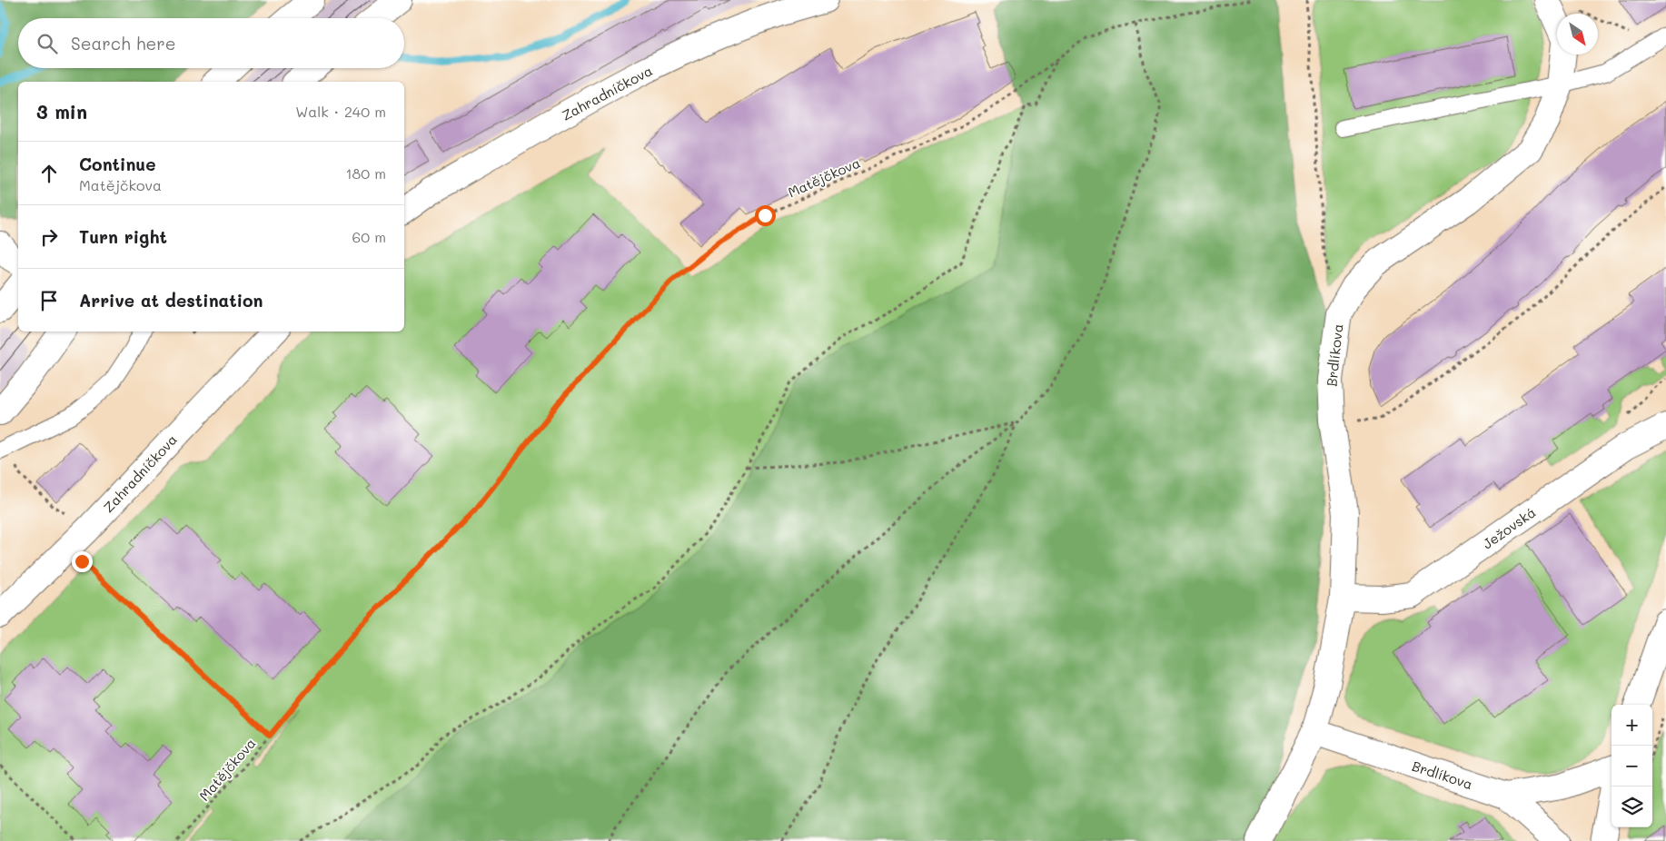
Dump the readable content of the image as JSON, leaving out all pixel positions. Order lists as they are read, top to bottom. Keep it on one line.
{"streets":{"street":["Zahradníčkova","Brdlíkova","Ježovská"],"path":["Matějčkova"]},"crossings":[["Brdlíkova","Ježovská"]],"north":"bottom right","page":{"search":"Search here","heading":["3 min","Walk · 240 m"],"list":[["Continue","Matějčkova","180 m"],["Turn right","60 m"],"Arrive at destination"],"map_buttons":["+","−"]}}
